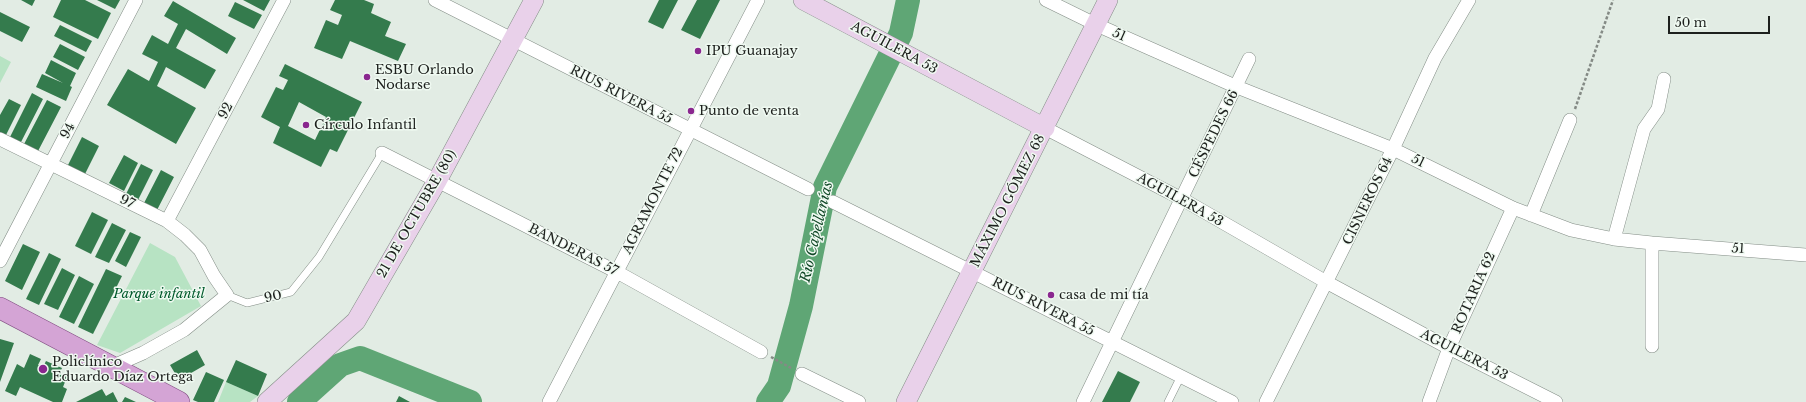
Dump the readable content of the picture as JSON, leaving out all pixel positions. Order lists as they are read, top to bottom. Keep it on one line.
{"streets":{"street":["51","AGUILERA 53","RIUS RIVERA 55","92","94","CÉSPEDES 66","AGRAMONTE 72","MÁXIMO GÓMEZ 68","CISNEROS 64","97","21 DE OCTUBRE (80)","BANDERAS 57","ROTARIA 62"],"lane":["90"]},"crossings":[["51","CÉSPEDES 66"],["51","MÁXIMO GÓMEZ 68"],["51","CISNEROS 64"],["51","ROTARIA 62"],["AGUILERA 53","CÉSPEDES 66"],["AGUILERA 53","MÁXIMO GÓMEZ 68"],["AGUILERA 53","CISNEROS 64"],["AGUILERA 53","ROTARIA 62"],["RIUS RIVERA 55","CÉSPEDES 66"],["RIUS RIVERA 55","AGRAMONTE 72"],["RIUS RIVERA 55","MÁXIMO GÓMEZ 68"],["RIUS RIVERA 55","21 DE OCTUBRE (80)"],["92","97"],["94","97"],["AGRAMONTE 72","BANDERAS 57"],["97","90"],["21 DE OCTUBRE (80)","BANDERAS 57"],["BANDERAS 57","90"]],"water":["Río Capellanías"],"parks":["Parque infantil"],"places":["IPU Guanajay","ESBU Orlando Nodarse","Punto de venta","Círculo Infantil","casa de mi tía","Policlínico Eduardo Díaz Ortega"],"scale_bar":"50 m"}
